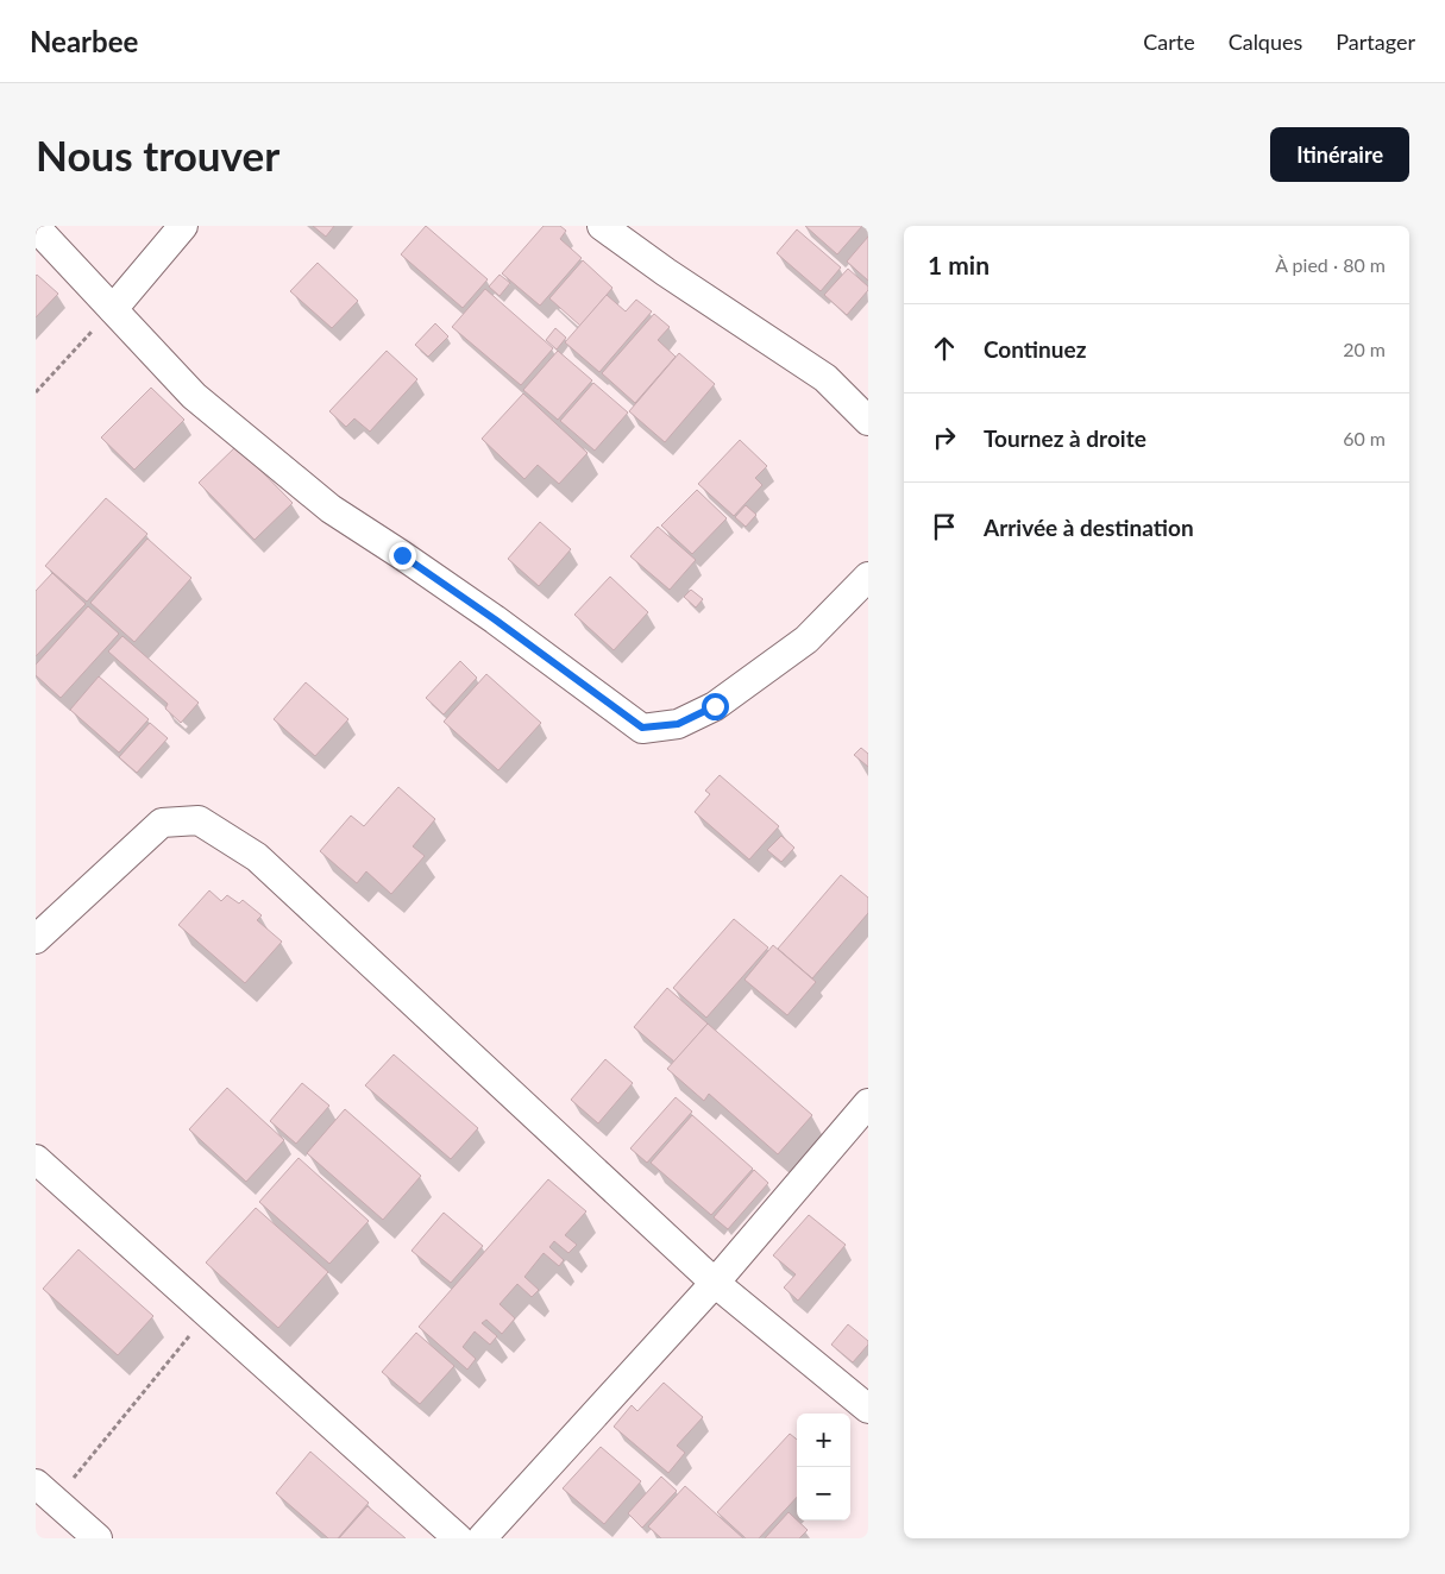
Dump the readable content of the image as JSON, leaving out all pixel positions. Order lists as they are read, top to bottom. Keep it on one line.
{"page":{"header":"Nearbee","nav":["Carte","Calques","Partager"],"buttons":"Itinéraire","title":"Nous trouver","heading":["1 min","À pied · 80 m"],"list":[["Continuez","20 m"],["Tournez à droite","60 m"],"Arrivée à destination"],"map_buttons":["+","−"]}}
